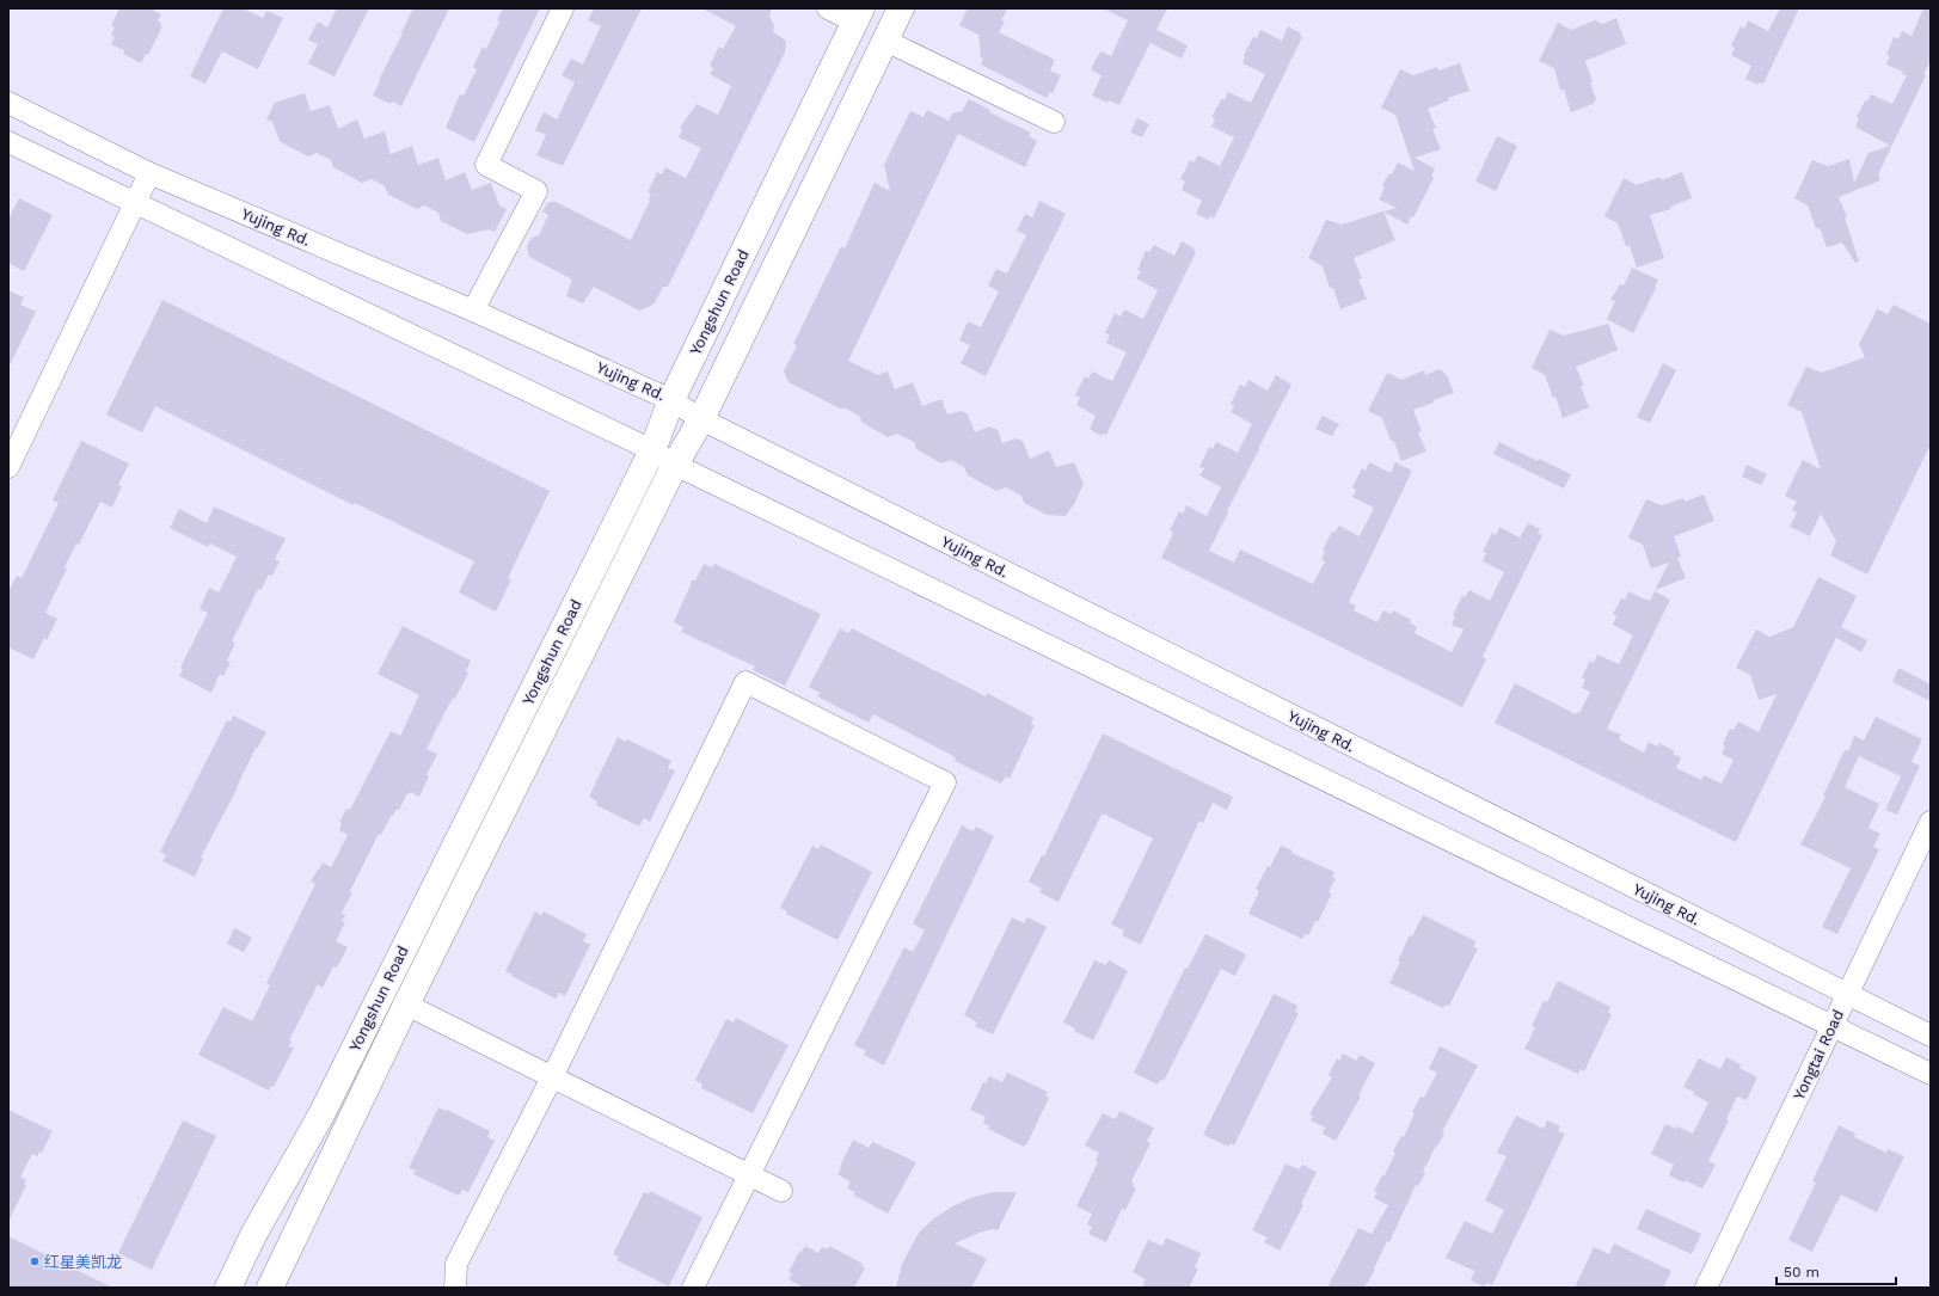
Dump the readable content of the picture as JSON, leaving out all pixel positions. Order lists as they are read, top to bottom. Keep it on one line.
{"streets":{"main road":["Yongshun Road"],"street":["Yujing Rd.","Yongtai Road"]},"crossings":[["Yujing Rd.","Yongshun Road"],["Yujing Rd.","Yongtai Road"]],"places":["红星美凯龙"],"scale_bar":"50 m"}
